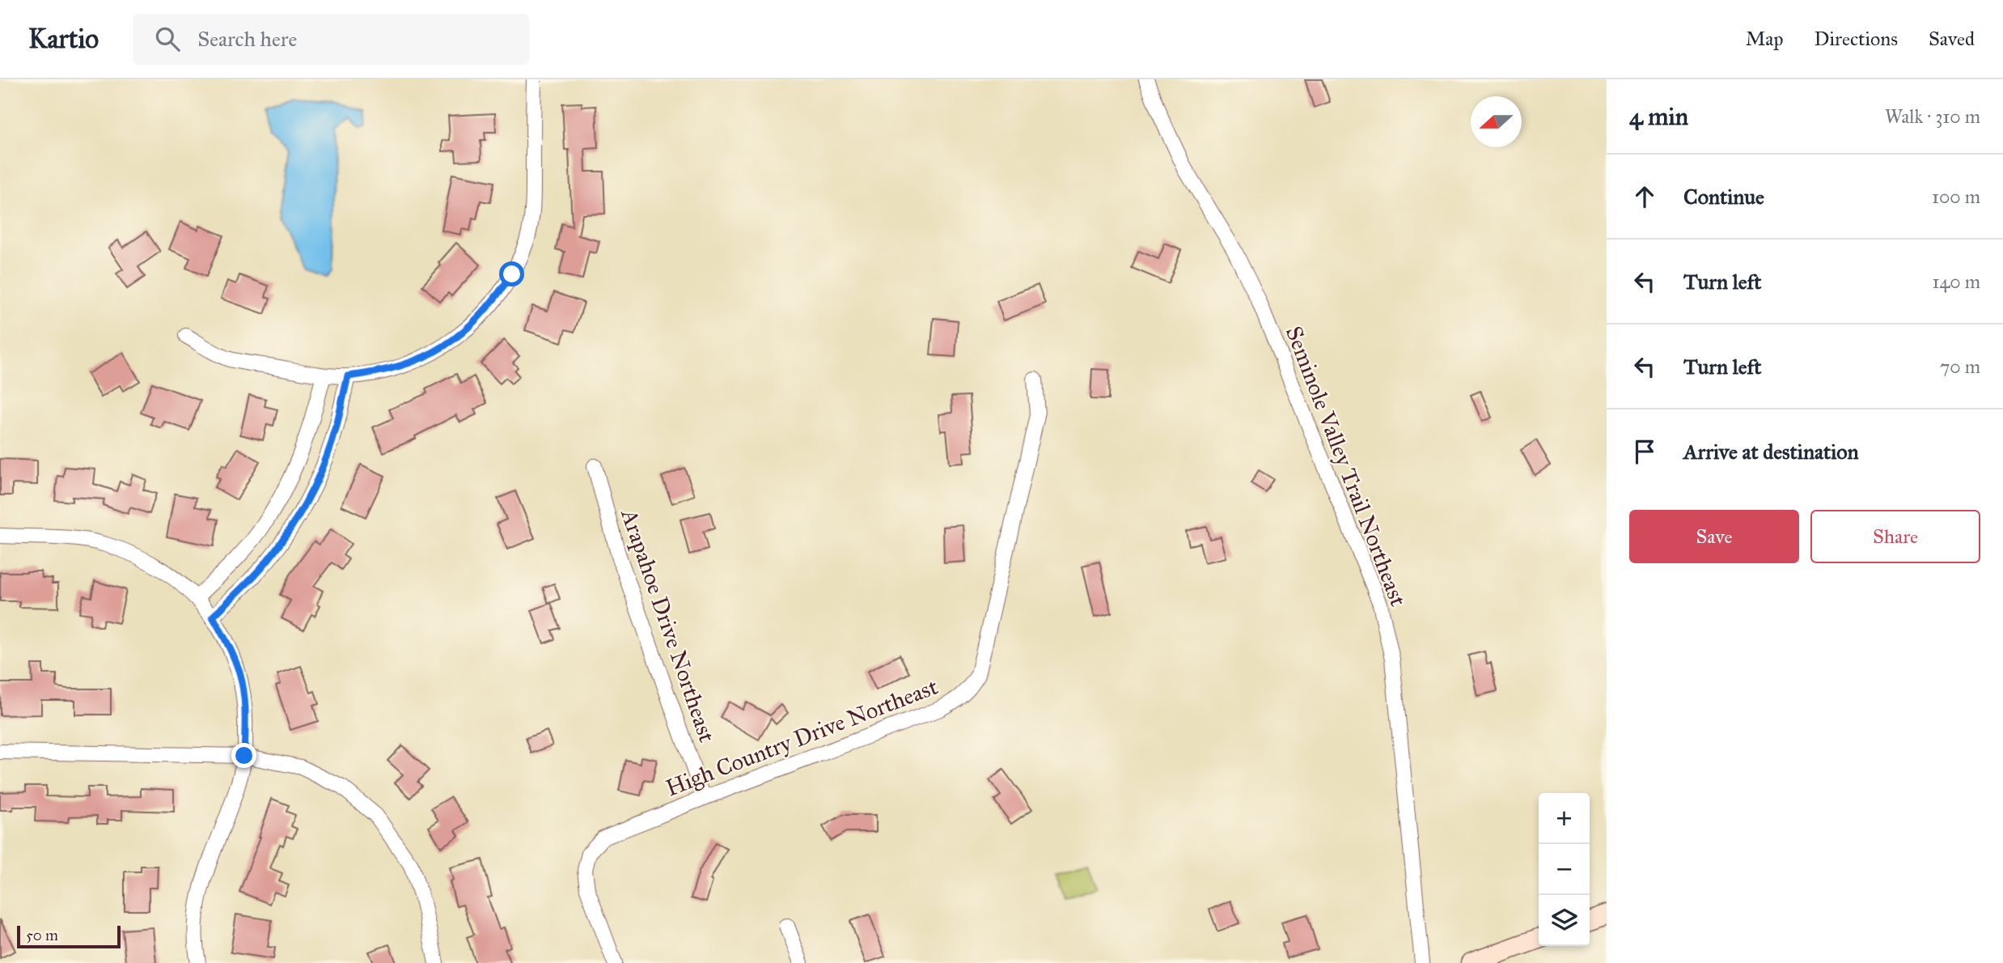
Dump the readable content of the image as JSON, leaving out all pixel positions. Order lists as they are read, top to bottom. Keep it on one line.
{"streets":{"street":["Seminole Valley Trail Northeast","Arapahoe Drive Northeast","High Country Drive Northeast"]},"crossings":[["Arapahoe Drive Northeast","High Country Drive Northeast"]],"scale_bar":"50 m","north":"left","page":{"header":"Kartio","search":"Search here","nav":["Map","Directions","Saved"],"heading":["4 min","Walk · 310 m"],"list":[["Continue","100 m"],["Turn left","140 m"],["Turn left","70 m"],"Arrive at destination"],"buttons":["Save","Share"],"map_buttons":["+","−"],"scale":"50 m"}}
